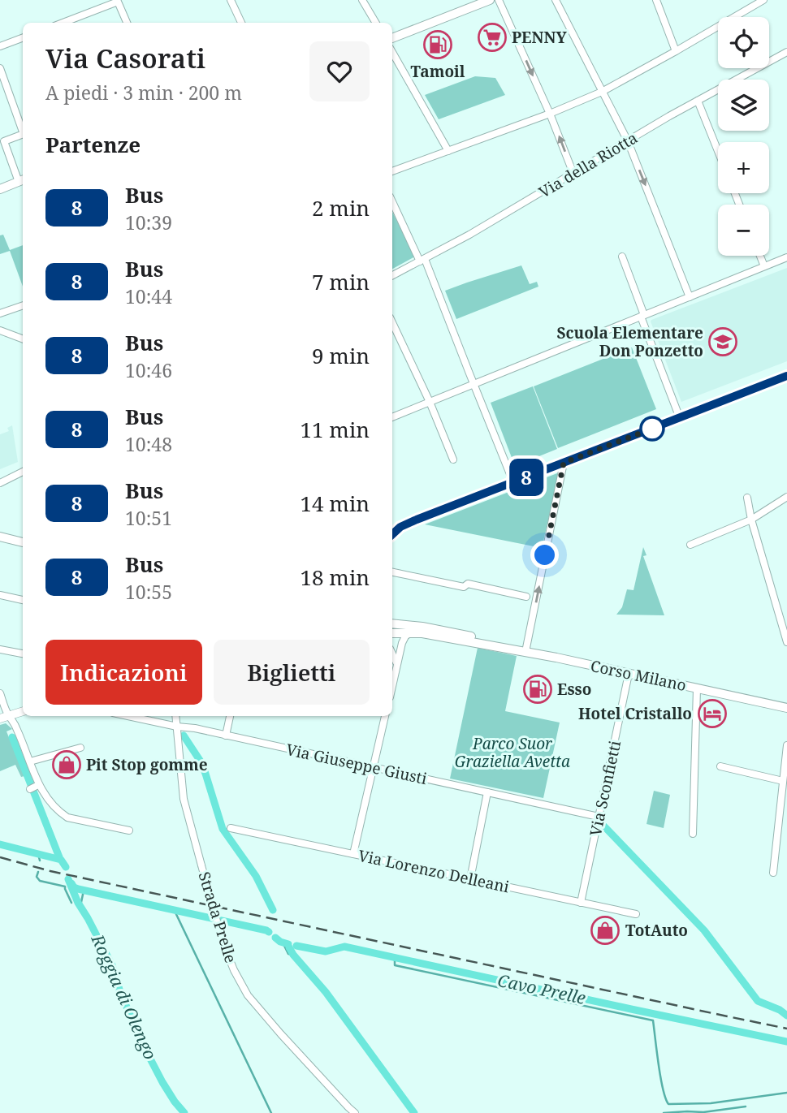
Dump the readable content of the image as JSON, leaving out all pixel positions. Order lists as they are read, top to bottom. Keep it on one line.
{"streets":{"main road":["Corso Milano"],"street":["Via della Riotta","Via Giuseppe Giusti","Via Sconfietti","Via Lorenzo Delleani","Strada Prelle"]},"crossings":[["Corso Milano","Via Sconfietti"],["Via Giuseppe Giusti","Via Sconfietti"],["Via Giuseppe Giusti","Strada Prelle"],["Via Sconfietti","Via Lorenzo Delleani"]],"water":["Cavo Prelle","Roggia di Olengo"],"parks":["Parco Suor Graziella Avetta"],"places":{"supermarket":["PENNY"],"fuel station":["Tamoil","Esso"],"school or university":["Scuola Elementare Don Ponzetto"],"hotel":["Hotel Cristallo"],"shop":["Pit Stop gomme","TotAuto"]},"lines":["bus line 8"],"page":{"on_map":"8","map_buttons":["+","−"],"heading":[["Via Casorati","A piedi · 3 min · 200 m"],"Partenze"],"list":[{"mark":"8","name":"Bus","note":"10:39","value":"2 min"},{"mark":"8","name":"Bus","note":"10:44","value":"7 min"},{"mark":"8","name":"Bus","note":"10:46","value":"9 min"},{"mark":"8","name":"Bus","note":"10:48","value":"11 min"},{"mark":"8","name":"Bus","note":"10:51","value":"14 min"},{"mark":"8","name":"Bus","note":"10:55","value":"18 min"}],"buttons":["Indicazioni","Biglietti"]}}
